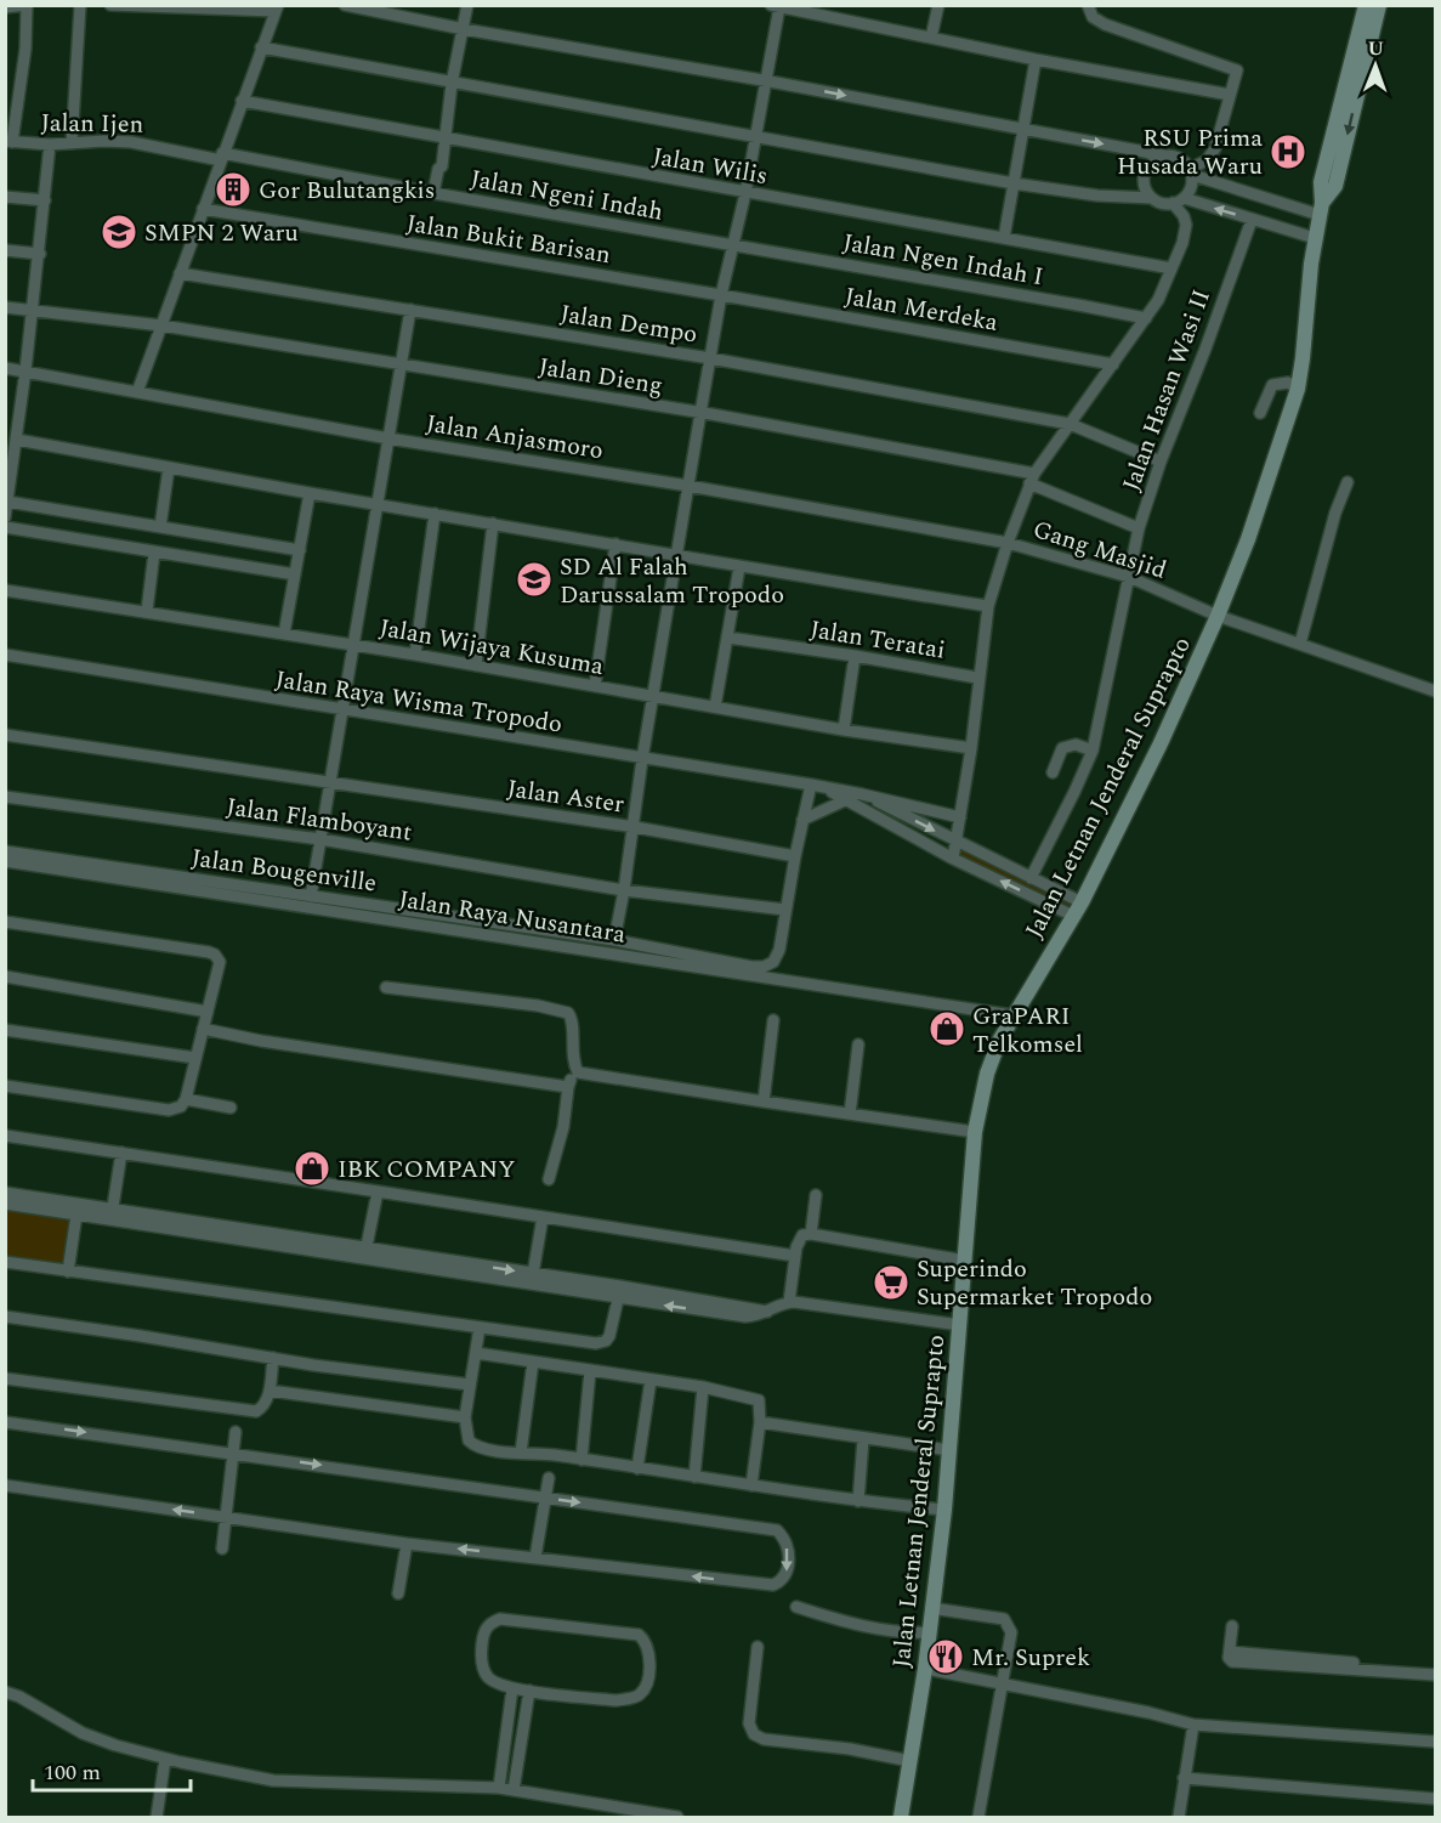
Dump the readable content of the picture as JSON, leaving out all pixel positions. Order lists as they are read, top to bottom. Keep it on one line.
{"streets":{"main road":["Jalan Letnan Jenderal Suprapto"],"street":["Jalan Ijen","Jalan Wilis","Jalan Ngeni Indah","Jalan Bukit Barisan","Jalan Ngen Indah I","Jalan Merdeka","Jalan Dempo","Jalan Dieng","Jalan Hasan Wasi II","Jalan Anjasmoro","Gang Masjid","Jalan Teratai","Jalan Wijaya Kusuma","Jalan Raya Wisma Tropodo","Jalan Aster","Jalan Flamboyant","Jalan Bougenville","Jalan Raya Nusantara"]},"crossings":[["Jalan Ijen","Jalan Ngeni Indah"],["Jalan Ngeni Indah","Jalan Ngen Indah I"],["Jalan Bukit Barisan","Jalan Merdeka"],["Jalan Dempo","Jalan Hasan Wasi II"],["Jalan Dieng","Jalan Hasan Wasi II"],["Jalan Hasan Wasi II","Gang Masjid"],["Jalan Anjasmoro","Gang Masjid"],["Gang Masjid","Jalan Letnan Jenderal Suprapto"],["Jalan Letnan Jenderal Suprapto","Jalan Raya Nusantara"],["Jalan Flamboyant","Jalan Bougenville"]],"places":{"hospital":["RSU Prima Husada Waru"],"building":["Gor Bulutangkis"],"school or university":["SMPN 2 Waru","SD Al Falah Darussalam Tropodo"],"shop":["GraPARI Telkomsel","IBK COMPANY"],"supermarket":["Superindo Supermarket Tropodo"],"restaurant":["Mr. Suprek"]},"scale_bar":"100 m","north":"top"}
